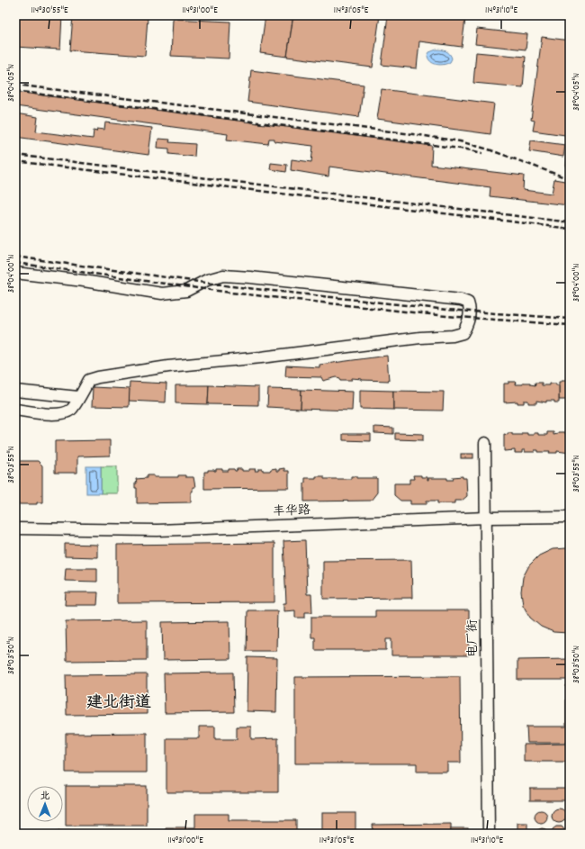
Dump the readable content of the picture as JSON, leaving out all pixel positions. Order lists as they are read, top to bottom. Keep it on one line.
{"streets":{"street":["丰华路","电厂街"]},"crossings":[["丰华路","电厂街"]],"districts":["建北街道"],"north":"top","coordinates":["114°30'55\"E","114°31'00\"E","114°31'05\"E","114°31'10\"E","38°04'05\"N","38°04'00\"N","38°03'55\"N","38°03'50\"N"]}
